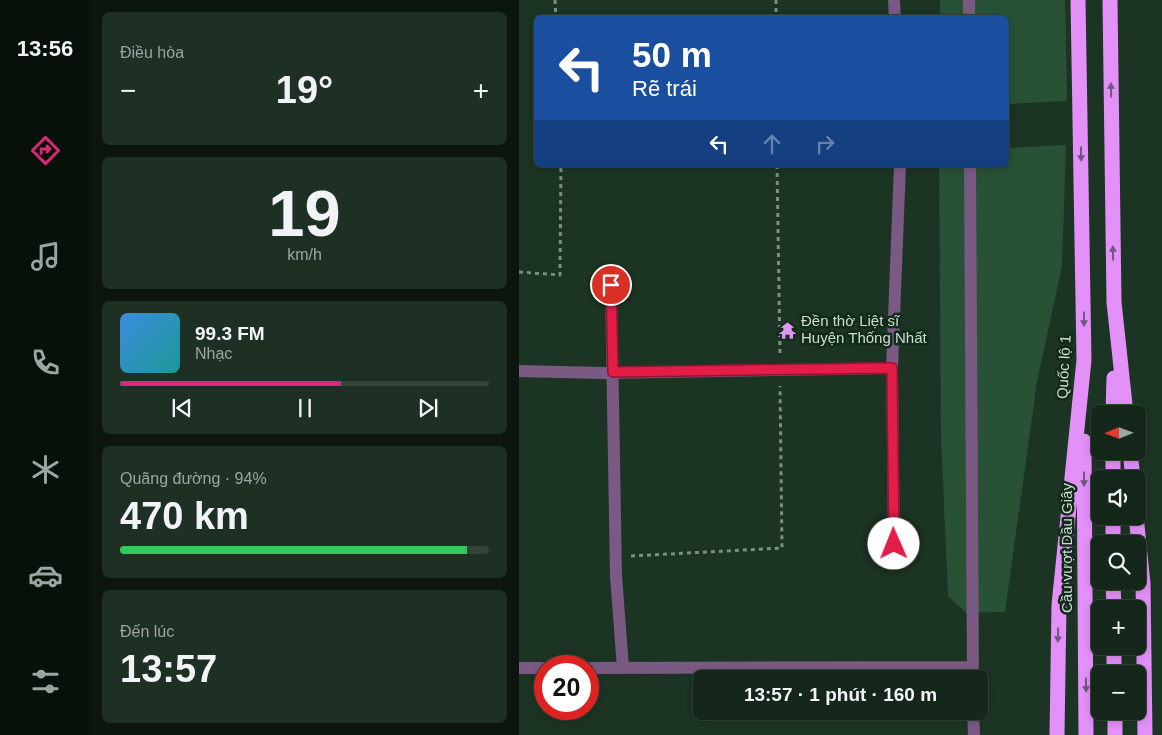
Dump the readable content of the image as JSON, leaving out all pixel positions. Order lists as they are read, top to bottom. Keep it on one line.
{"streets":{"highway":["Quốc lộ 1","Cầu vượt Dầu Giây"]},"crossings":[["Quốc lộ 1","Cầu vượt Dầu Giây"]],"places":{"temple":["Đền thờ Liệt sĩ Huyện Thống Nhất"]},"north":"left","page":{"tabs":"13:56","tile":["Điều hòa",["19","km/h"],["Quãng đường · 94%","470 km"],["Đến lúc","13:57"]],"turn":["50 m","Rẽ trái"],"heat":["−","19°","+"],"song":["99.3 FM","Nhạc"],"map_buttons":["+","−"],"limit":"20","trip":"13:57 · 1 phút · 160 m"}}
